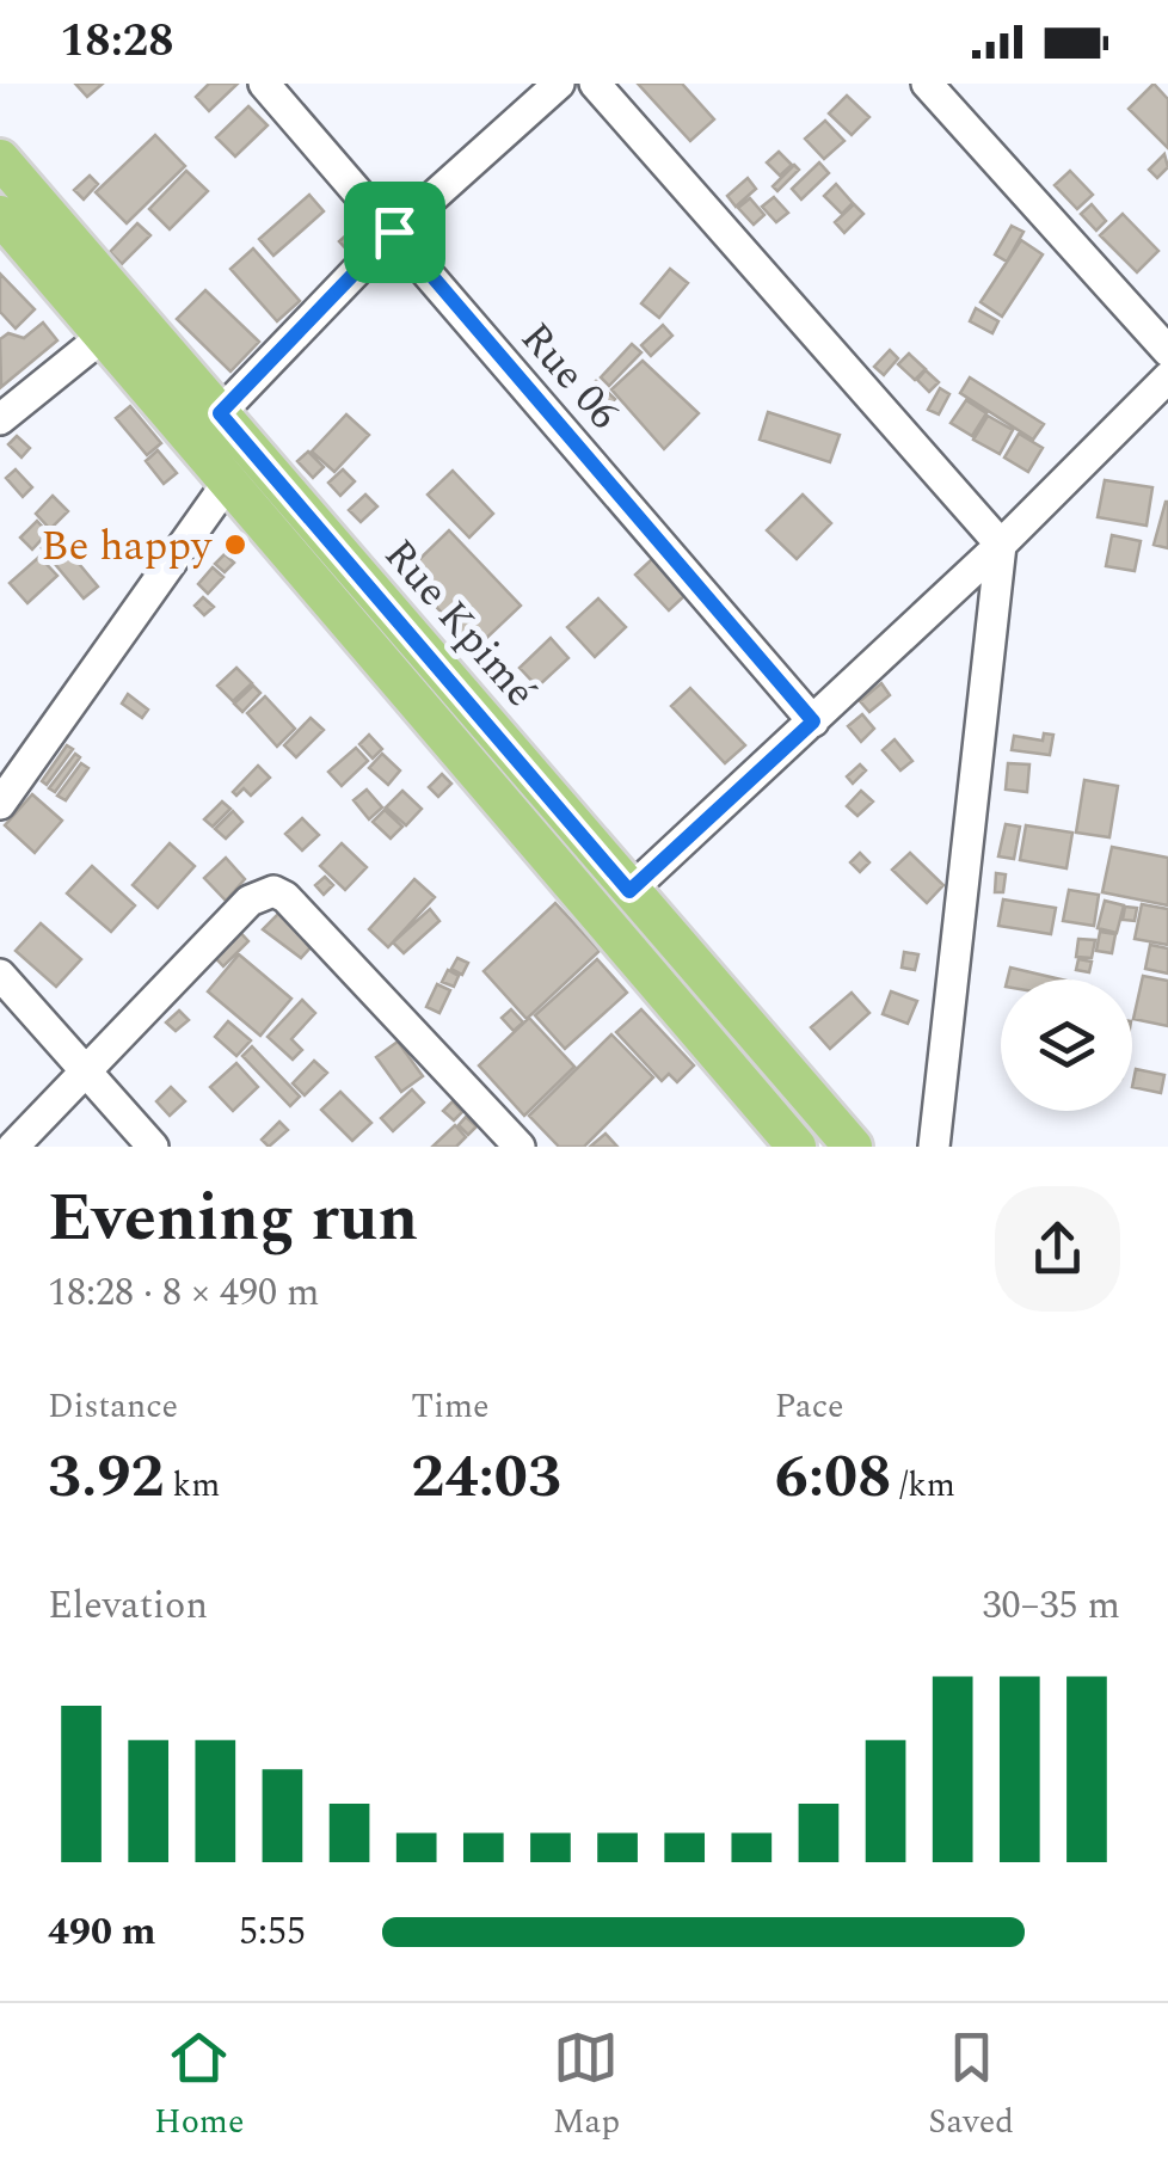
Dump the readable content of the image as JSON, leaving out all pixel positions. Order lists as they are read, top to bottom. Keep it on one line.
{"streets":{"main road":["Rue Kpimé"],"street":["Rue 06"]},"places":["Be happy"],"page":{"status":"18:28","heading":["Evening run","18:28 · 8 × 490 m"],"stats":[["Distance","3.92 km"],["Time","24:03"],["Pace","6:08 /km"]],"chart":["Elevation","30–35 m"],"list":[{"name":"490 m","note":"5:55"}],"tabs":["Home","Map","Saved"]}}
